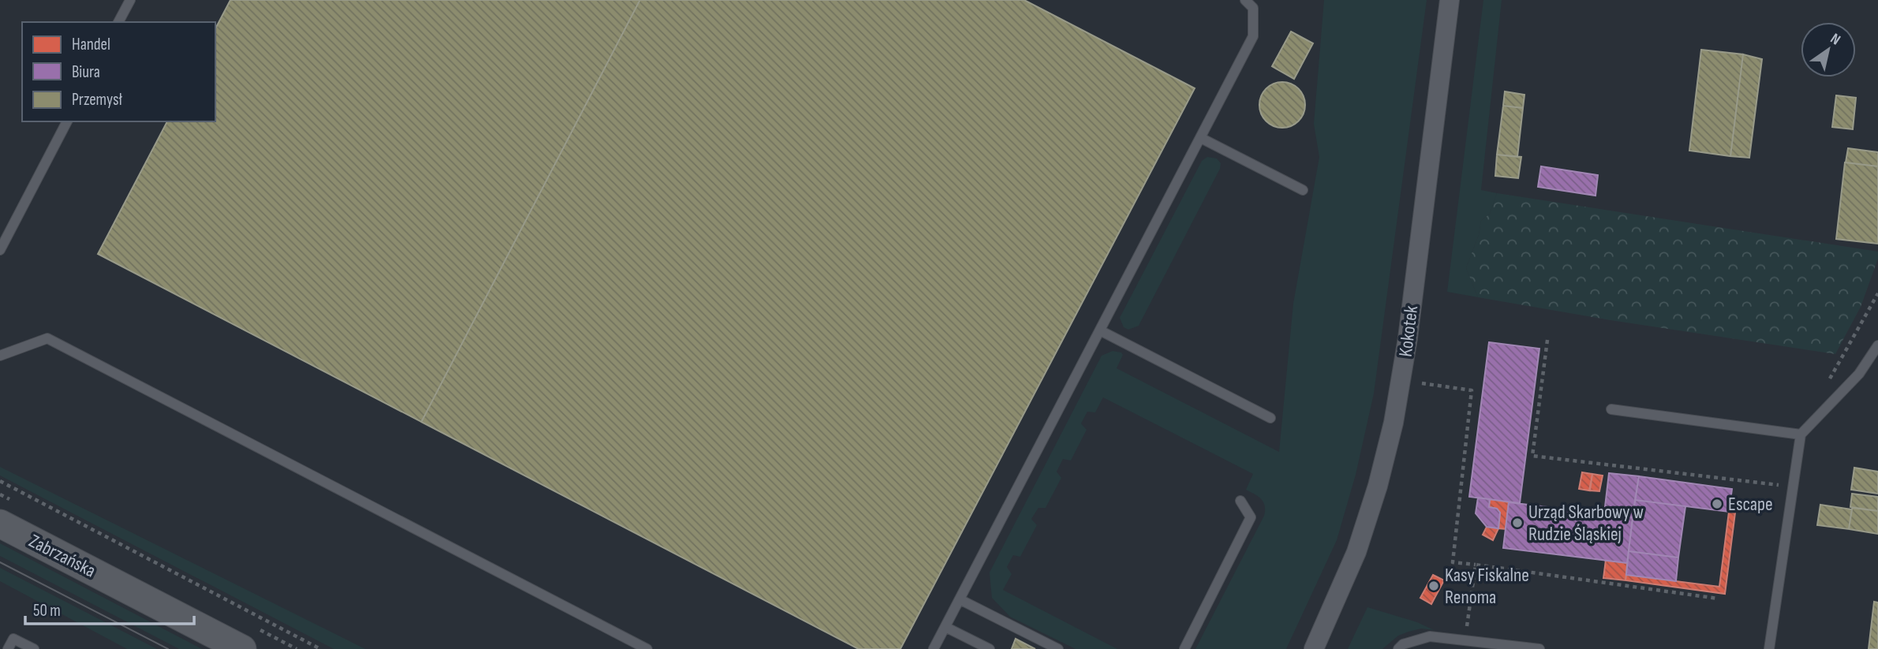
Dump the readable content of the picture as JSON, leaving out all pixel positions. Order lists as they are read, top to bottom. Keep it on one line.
{"streets":{"main road":["Zabrzańska"],"street":["Kokotek"]},"places":["Escape","Urząd Skarbowy w Rudzie Śląskiej","Kasy Fiskalne Renoma"],"legend":["Handel","Biura","Przemysł"],"scale_bar":"50 m","north":"top right"}
